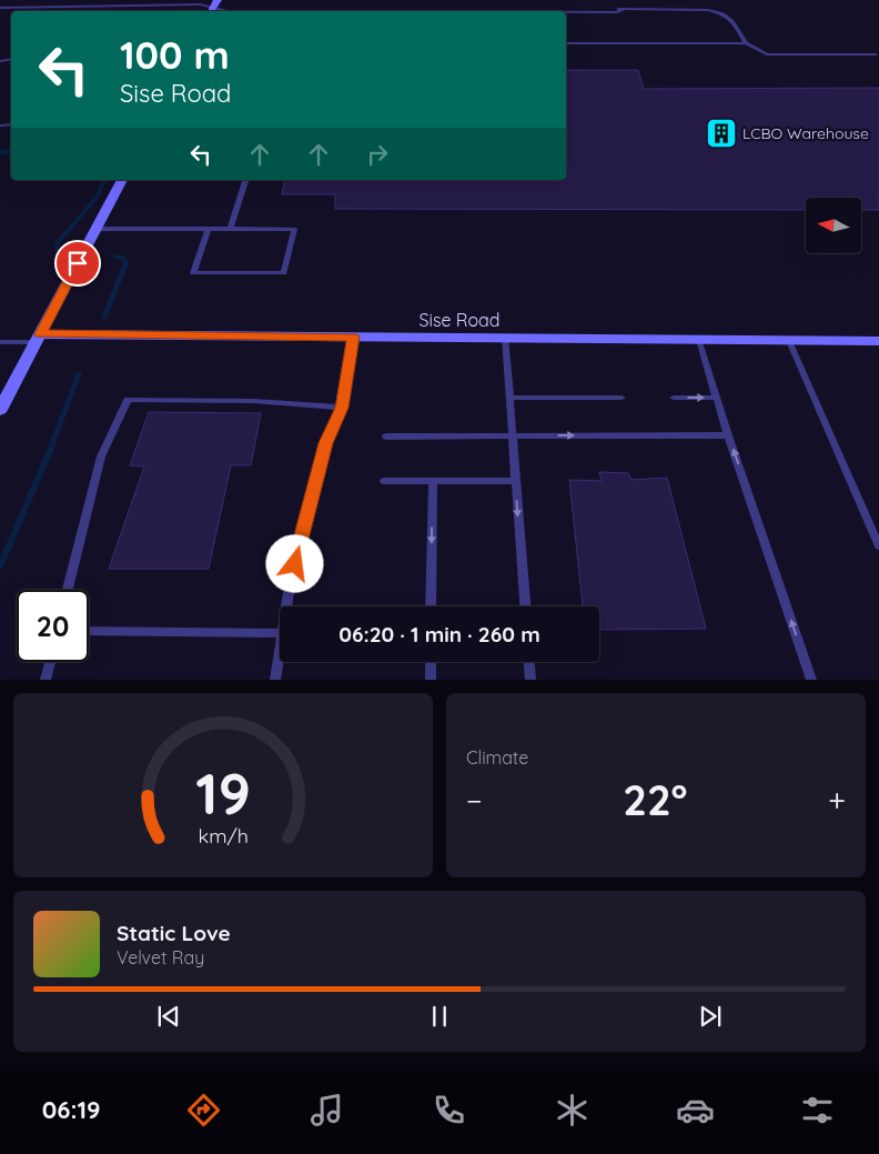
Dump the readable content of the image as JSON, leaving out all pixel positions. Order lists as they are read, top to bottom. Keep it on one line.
{"streets":{"street":["Sise Road"]},"places":{"building":["LCBO Warehouse"]},"north":"left","page":{"turn":["100 m","Sise Road"],"limit":"20","trip":"06:20 · 1 min · 260 m","tile":"Climate","heat":["−","22°","+"],"song":["Static Love","Velvet Ray"],"tabs":"06:19","gauge":["19","km/h"]}}
